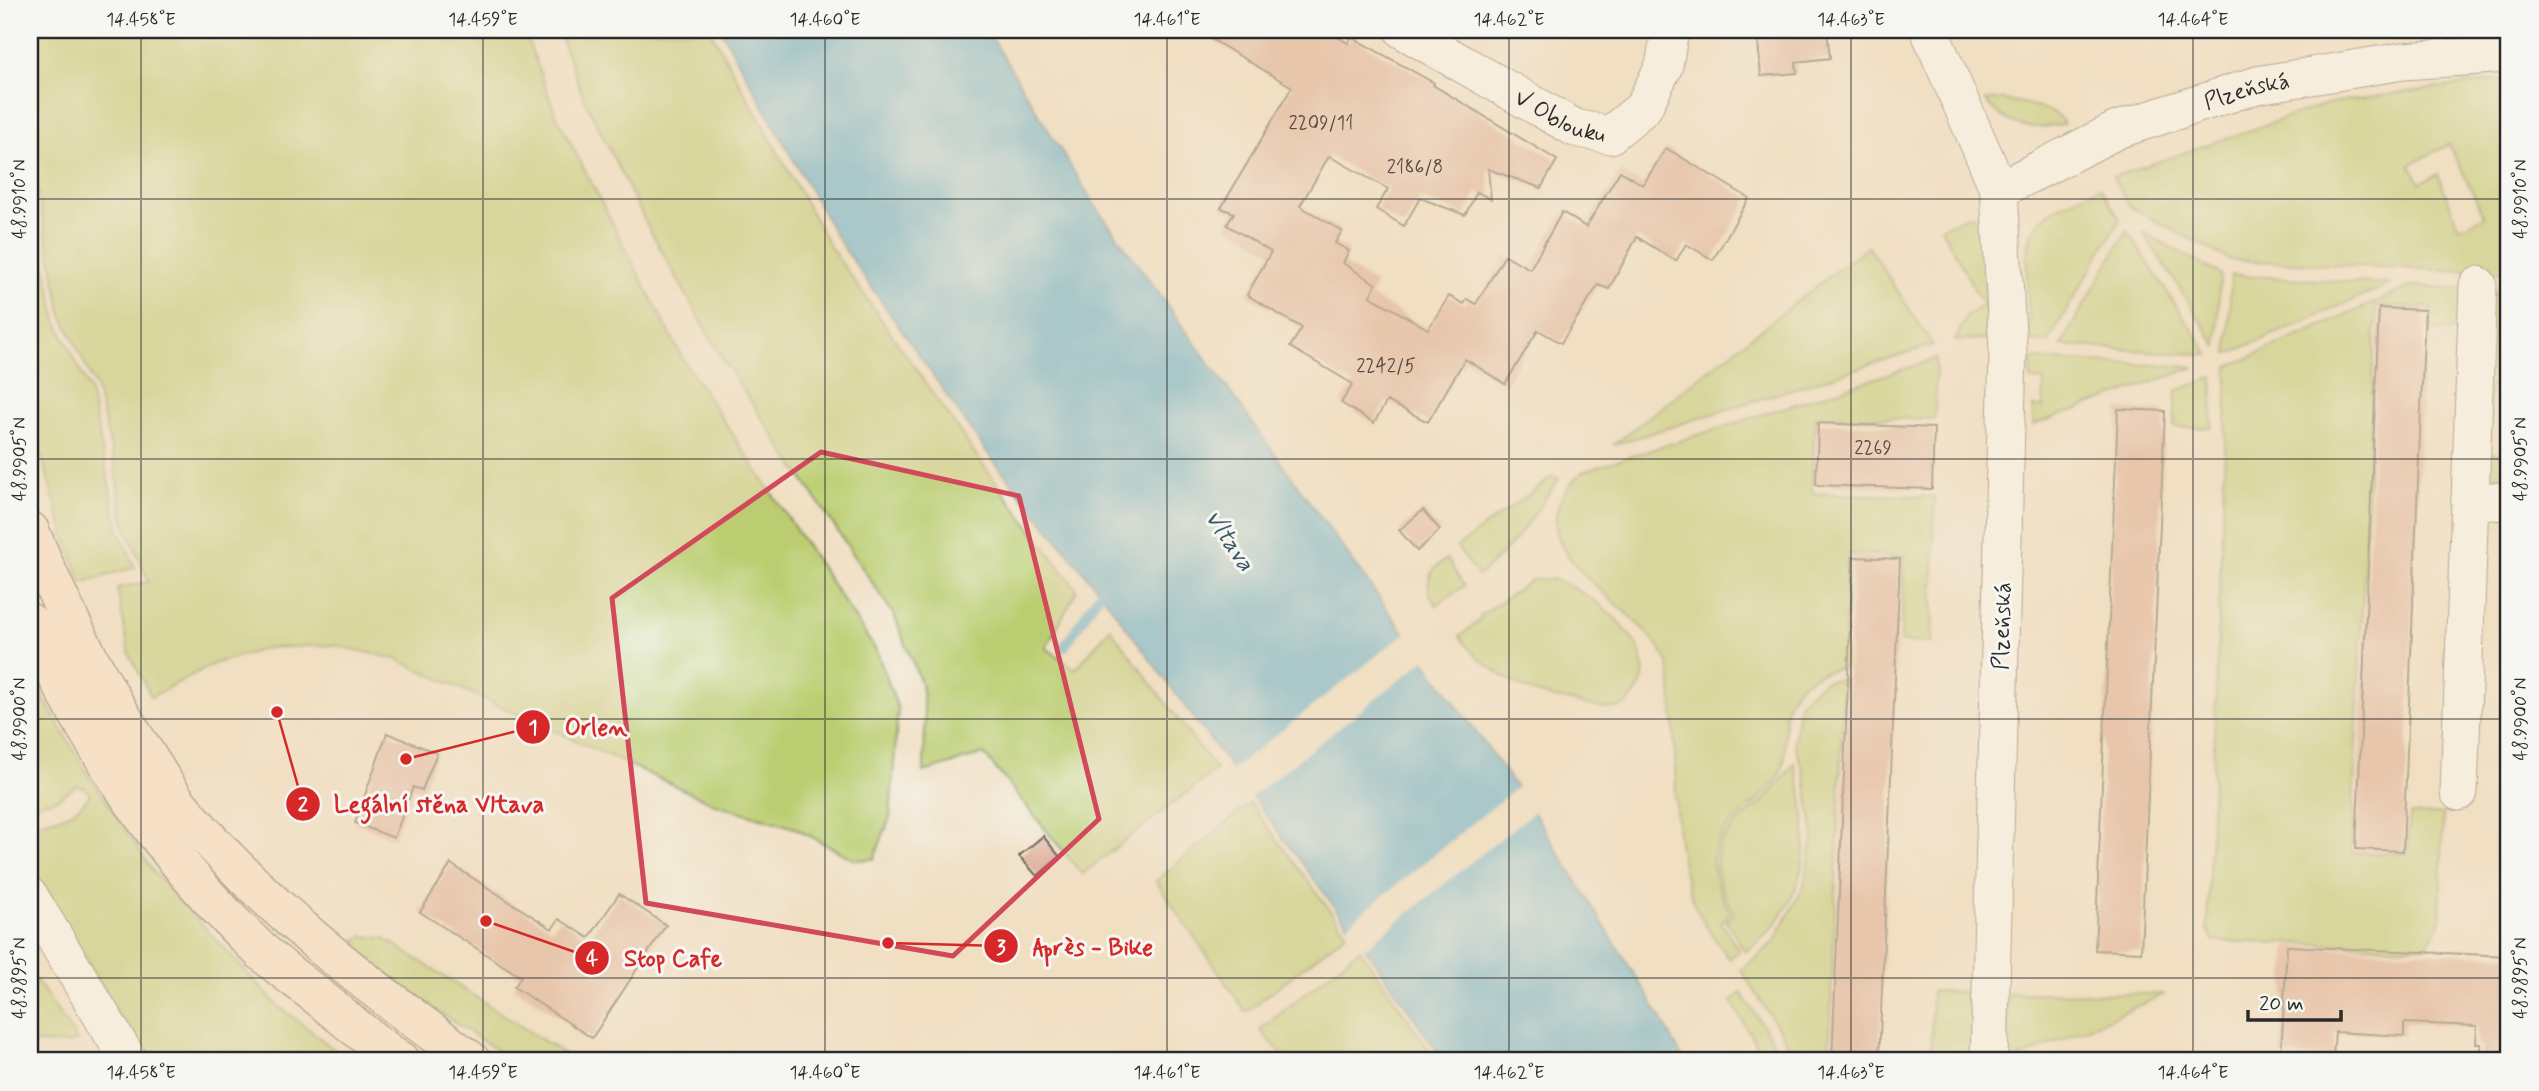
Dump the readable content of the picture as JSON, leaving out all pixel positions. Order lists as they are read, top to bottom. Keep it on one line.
{"streets":{"street":["Plzeňská","V Oblouku"]},"water":["Vltava"],"places":["Legální stěna Vltava","Orlen","Stop Cafe","Après - Bike"],"house_numbers":["2209/11","2186/8","2242/5","2269"],"scale_bar":"20 m","coordinates":["14.458°E","14.459°E","14.460°E","14.461°E","14.462°E","14.463°E","14.464°E","48.9910°N","48.9905°N","48.9900°N","48.9895°N"]}
